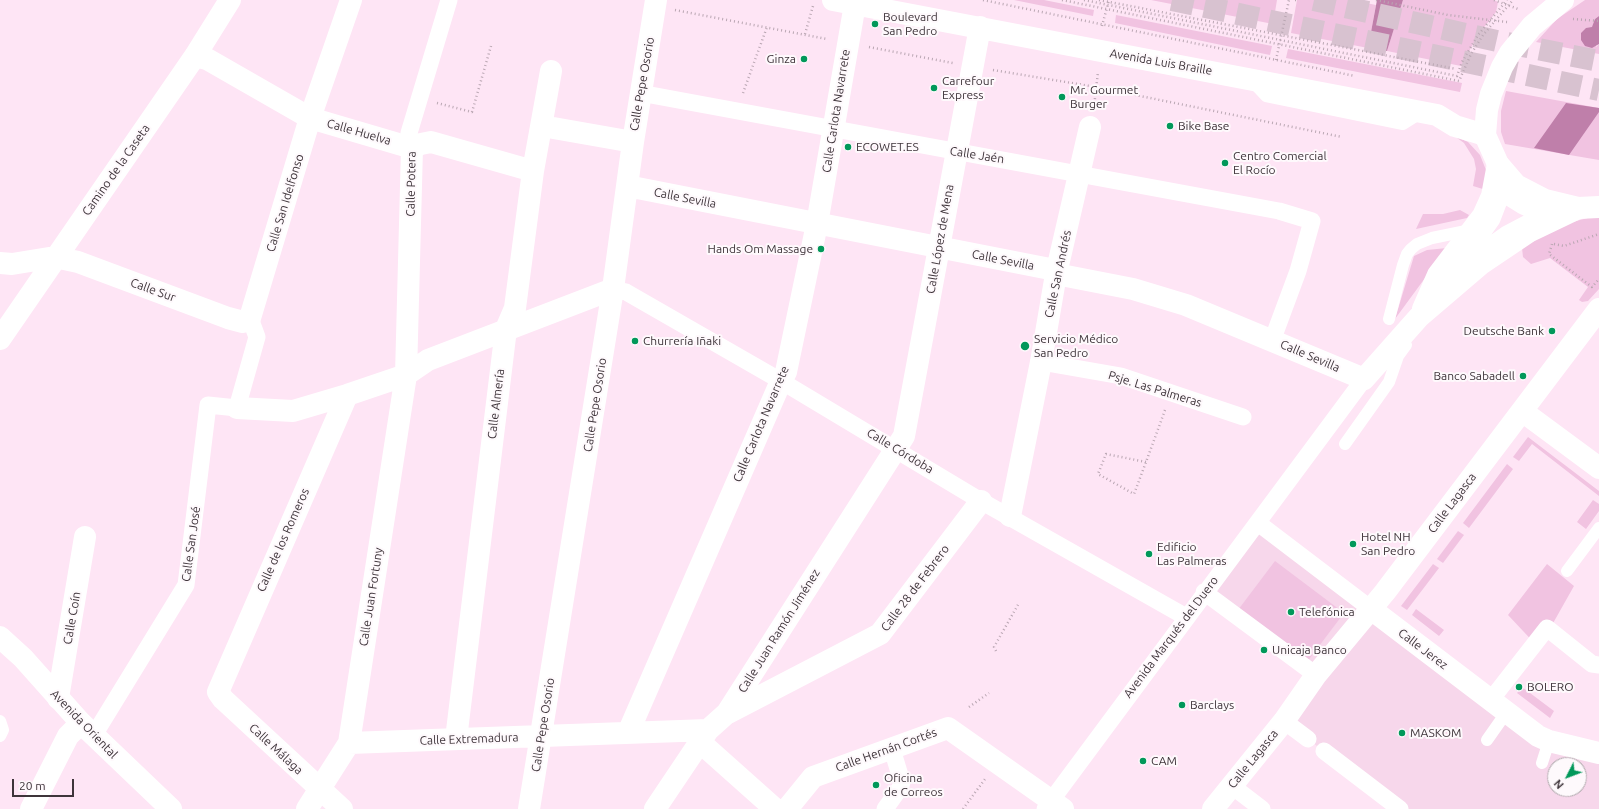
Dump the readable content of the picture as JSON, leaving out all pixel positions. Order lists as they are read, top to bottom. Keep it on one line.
{"streets":{"street":["Avenida Luis Braille","Calle Pepe Osorio","Calle Carlota Navarrete","Calle Huelva","Calle Jaén","Camino de la Caseta","Calle Potera","Calle Sevilla","Calle San Idelfonso","Calle López de Mena","Calle San Andrés","Calle Sur","Psje. Las Palmeras","Calle Almería","Calle Córdoba","Calle Lagasca","Calle de los Romeros","Calle San José","Calle 28 de Febrero","Calle Juan Fortuny","Calle Coín","Calle Juan Ramón Jiménez","Avenida Marqués del Duero","Calle Jerez","Avenida Oriental","Calle Extremadura","Calle Málaga","Calle Hernán Cortés"]},"crossings":[["Avenida Luis Braille","Calle Carlota Navarrete"],["Avenida Luis Braille","Calle López de Mena"],["Calle Pepe Osorio","Calle Jaén"],["Calle Pepe Osorio","Calle Sevilla"],["Calle Pepe Osorio","Calle Córdoba"],["Calle Pepe Osorio","Calle Extremadura"],["Calle Carlota Navarrete","Calle Jaén"],["Calle Carlota Navarrete","Calle Sevilla"],["Calle Carlota Navarrete","Calle Córdoba"],["Calle Carlota Navarrete","Calle Extremadura"],["Calle Huelva","Camino de la Caseta"],["Calle Huelva","Calle Potera"],["Calle Huelva","Calle San Idelfonso"],["Calle Jaén","Calle Sevilla"],["Calle Jaén","Calle López de Mena"],["Calle Jaén","Calle San Andrés"],["Camino de la Caseta","Calle Sur"],["Calle Potera","Calle Juan Fortuny"],["Calle Sevilla","Calle López de Mena"],["Calle Sevilla","Calle San Andrés"],["Calle Sevilla","Avenida Marqués del Duero"],["Calle San Idelfonso","Calle Sur"],["Calle López de Mena","Calle Córdoba"],["Calle López de Mena","Calle Juan Ramón Jiménez"],["Calle San Andrés","Psje. Las Palmeras"],["Calle San Andrés","Calle Córdoba"],["Calle Almería","Calle Extremadura"],["Calle Córdoba","Calle 28 de Febrero"],["Calle Córdoba","Calle Juan Ramón Jiménez"],["Calle Córdoba","Avenida Marqués del Duero"],["Calle Lagasca","Calle Jerez"],["Calle de los Romeros","Calle Málaga"],["Calle San José","Avenida Oriental"],["Calle 28 de Febrero","Calle Juan Ramón Jiménez"],["Calle Juan Fortuny","Calle Extremadura"],["Calle Juan Fortuny","Calle Málaga"],["Calle Coín","Avenida Oriental"],["Calle Juan Ramón Jiménez","Calle Extremadura"],["Avenida Marqués del Duero","Calle Jerez"],["Avenida Marqués del Duero","Calle Hernán Cortés"]],"places":["Boulevard San Pedro","Ginza","Carrefour Express","Mr. Gourmet Burger","Bike Base","ECOWET.ES","Centro Comercial El Rocío","Hands Om Massage","Deutsche Bank","Churrería Iñaki","Servicio Médico San Pedro","Banco Sabadell","Hotel NH San Pedro","Edificio Las Palmeras","Telefónica","Unicaja Banco","BOLERO","Barclays","MASKOM","CAM","Oficina de Correos"],"scale_bar":"20 m","north":"bottom left"}
